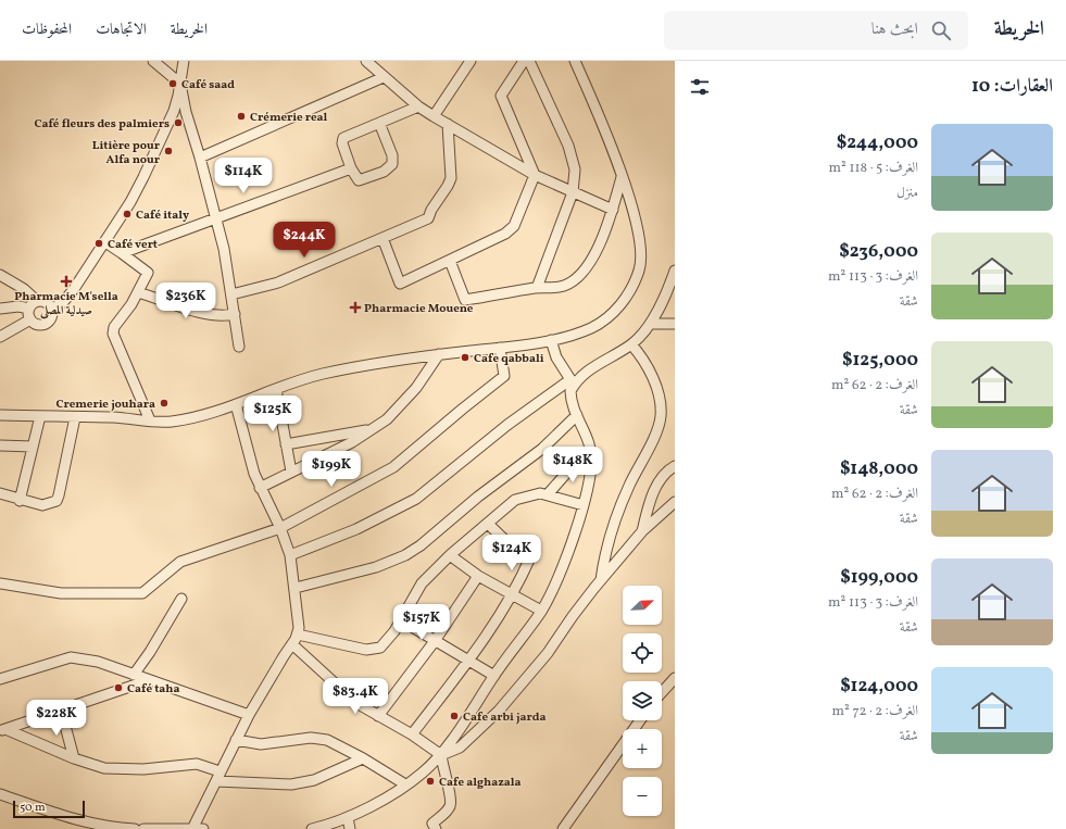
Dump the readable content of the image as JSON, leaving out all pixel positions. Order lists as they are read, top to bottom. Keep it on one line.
{"places":{"other":["Café saad","Crémerie real","Café fleurs des palmiers","Litière pour Alfa nour","Café italy","Café vert","Cafe qabbali","Cremerie jouhara","Café taha","Cafe arbi jarda","Cafe alghazala"],"health":["Pharmacie M'sella صيدلية المصلى","Pharmacie Mouene"]},"scale_bar":"50 m","north":"top right","page":{"header":"الخريطة","search":"ابحث هنا","nav":["الخريطة","الاتجاهات","المحفوظات"],"heading":"العقارات: 10","list":[{"name":"$244,000","note":"الغرف: 5 · 118 m² · منزل"},{"name":"$236,000","note":"الغرف: 3 · 113 m² · شقة"},{"name":"$125,000","note":"الغرف: 2 · 62 m² · شقة"},{"name":"$148,000","note":"الغرف: 2 · 62 m² · شقة"},{"name":"$199,000","note":"الغرف: 3 · 113 m² · شقة"},{"name":"$124,000","note":"الغرف: 2 · 72 m² · شقة"}],"price":["$114K","$244K","$236K","$125K","$148K","$199K","$124K","$157K","$83.4K","$228K"],"map_buttons":["+","−"],"scale":"50 m"}}
